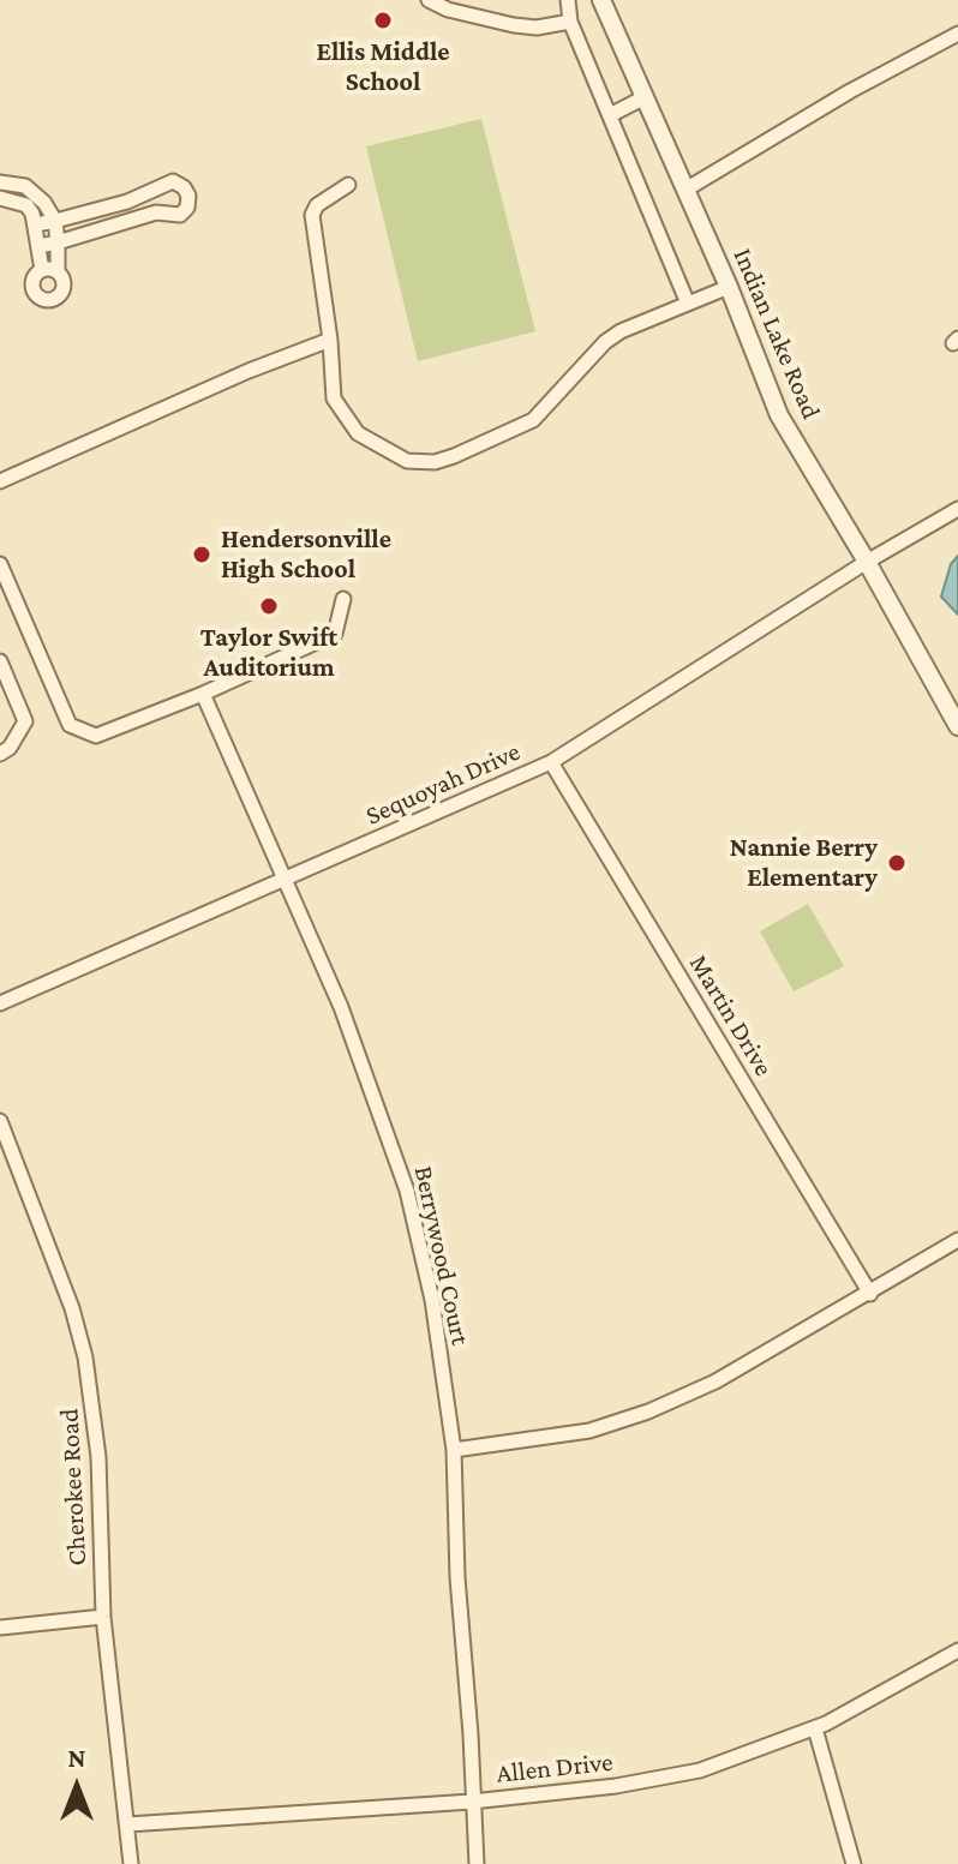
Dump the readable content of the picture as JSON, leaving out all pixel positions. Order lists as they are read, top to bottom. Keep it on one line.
{"streets":{"street":["Indian Lake Road","Sequoyah Drive","Martin Drive","Berrywood Court","Cherokee Road","Allen Drive"]},"crossings":[["Indian Lake Road","Sequoyah Drive"],["Sequoyah Drive","Martin Drive"],["Sequoyah Drive","Berrywood Court"],["Berrywood Court","Allen Drive"],["Cherokee Road","Allen Drive"]],"places":["Ellis Middle School","Hendersonville High School","Taylor Swift Auditorium","Nannie Berry Elementary"],"north":"top"}
